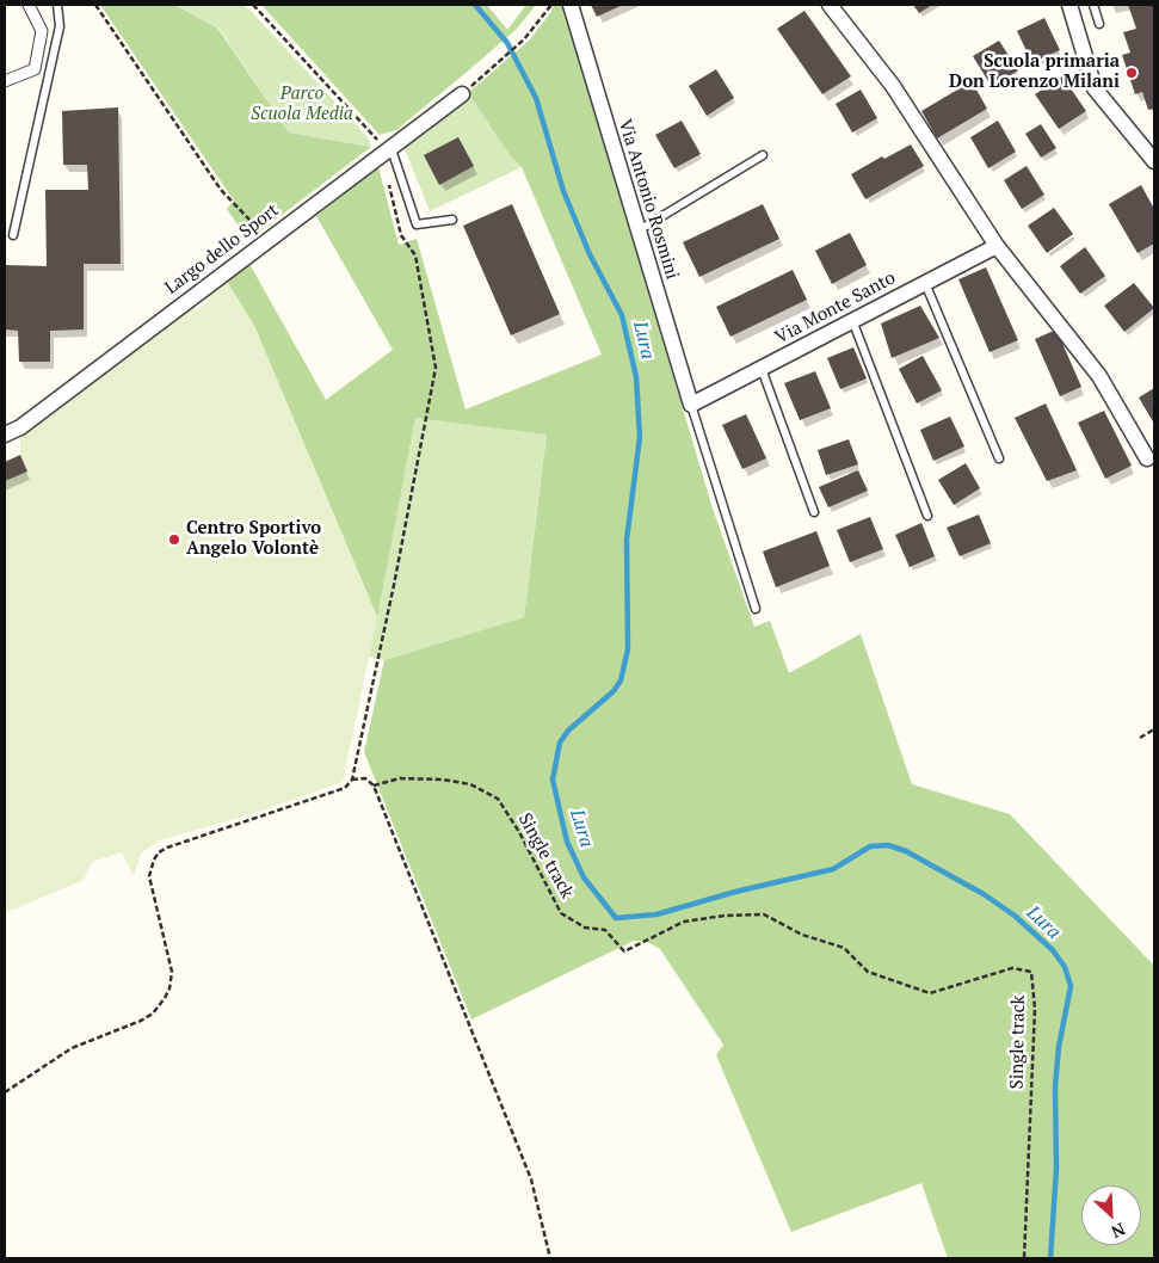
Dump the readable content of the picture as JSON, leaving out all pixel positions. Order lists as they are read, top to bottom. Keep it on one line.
{"streets":{"street":["Via Antonio Rosmini","Largo dello Sport","Via Monte Santo"],"path":["Single track"]},"crossings":[["Via Antonio Rosmini","Via Monte Santo"]],"water":["Lura"],"parks":["Parco Scuola Media"],"places":["Scuola primaria Don Lorenzo Milani","Centro Sportivo Angelo Volontè"],"north":"bottom right"}
